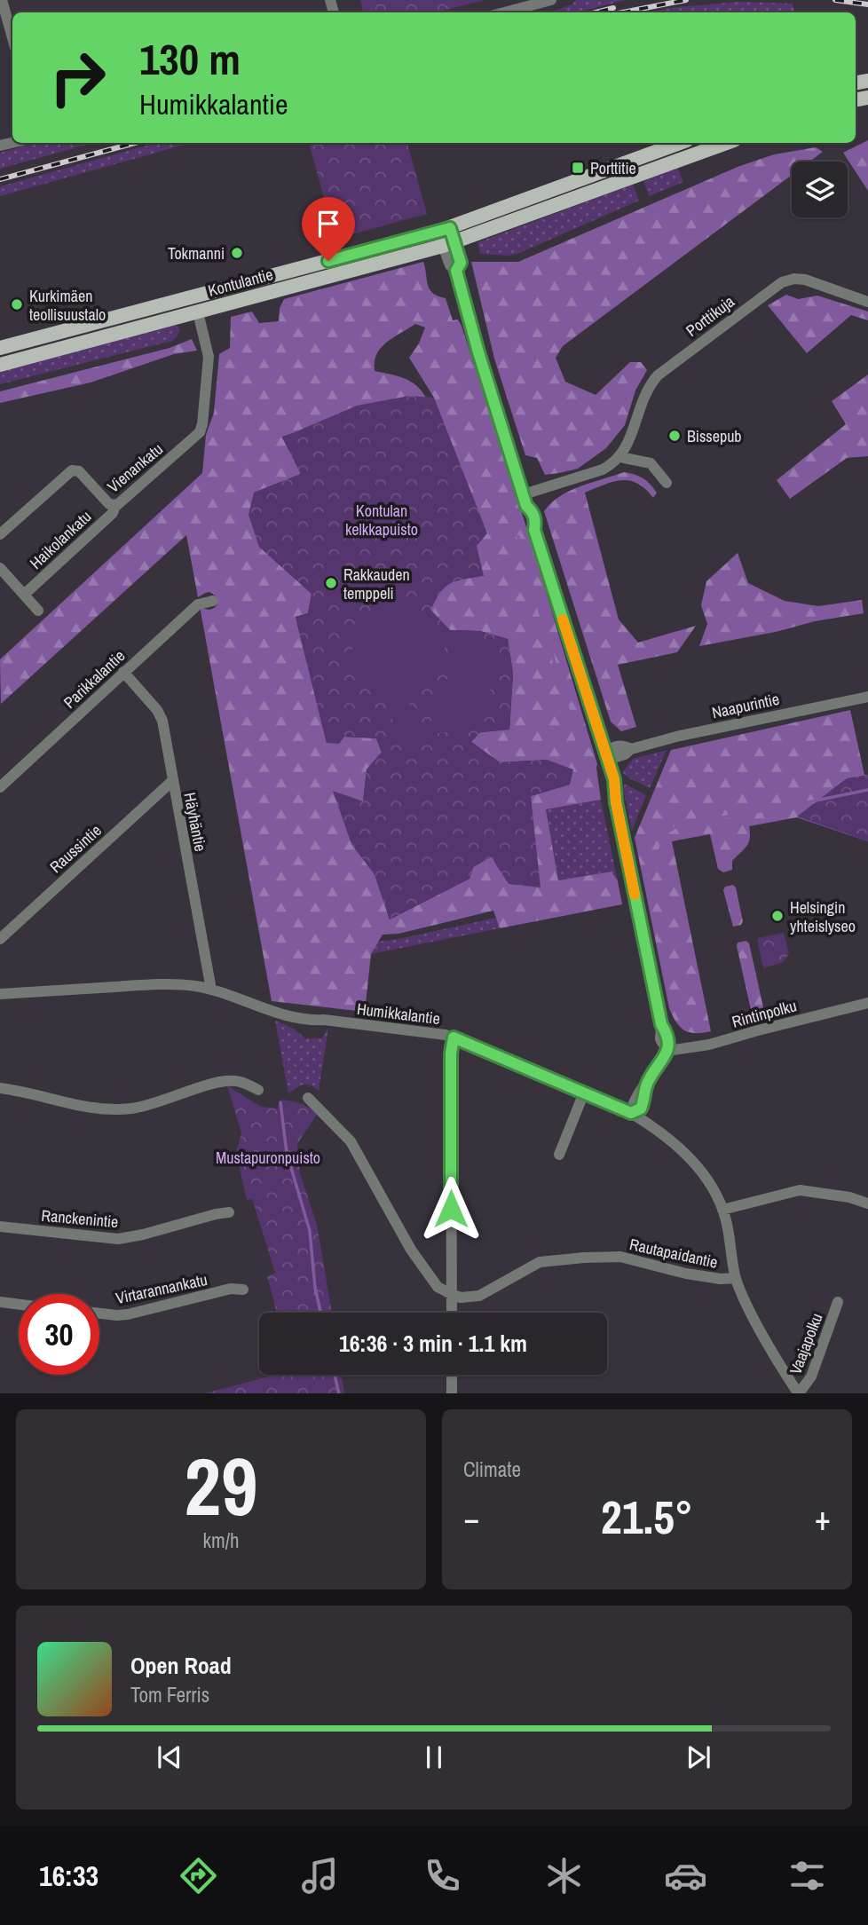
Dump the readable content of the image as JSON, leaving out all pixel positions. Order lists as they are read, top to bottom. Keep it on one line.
{"streets":{"main road":["Kontulantie"],"street":["Porttikuja","Vienankatu","Haikolankatu","Parikkalantie","Naapurintie","Häyhäntie","Raussintie","Humikkalantie","Rintinpolku","Ranckenintie","Rautapaidantie","Virtarannankatu","Vaajapolku"]},"crossings":[["Kontulantie","Vienankatu"],["Vienankatu","Haikolankatu"],["Parikkalantie","Häyhäntie"],["Häyhäntie","Raussintie"],["Häyhäntie","Humikkalantie"],["Humikkalantie","Rautapaidantie"],["Humikkalantie","Vaajapolku"]],"parks":["Kontulan kelkkapuisto","Mustapuronpuisto"],"places":{"transit":["Porttitie"],"other":["Tokmanni","Kurkimäen teollisuustalo","Bissepub","Rakkauden temppeli","Helsingin yhteislyseo"]},"page":{"turn":["130 m","Humikkalantie"],"limit":"30","trip":"16:36 · 3 min · 1.1 km","tile":[["29","km/h"],"Climate"],"heat":["−","21.5°","+"],"song":["Open Road","Tom Ferris"],"tabs":"16:33"}}
